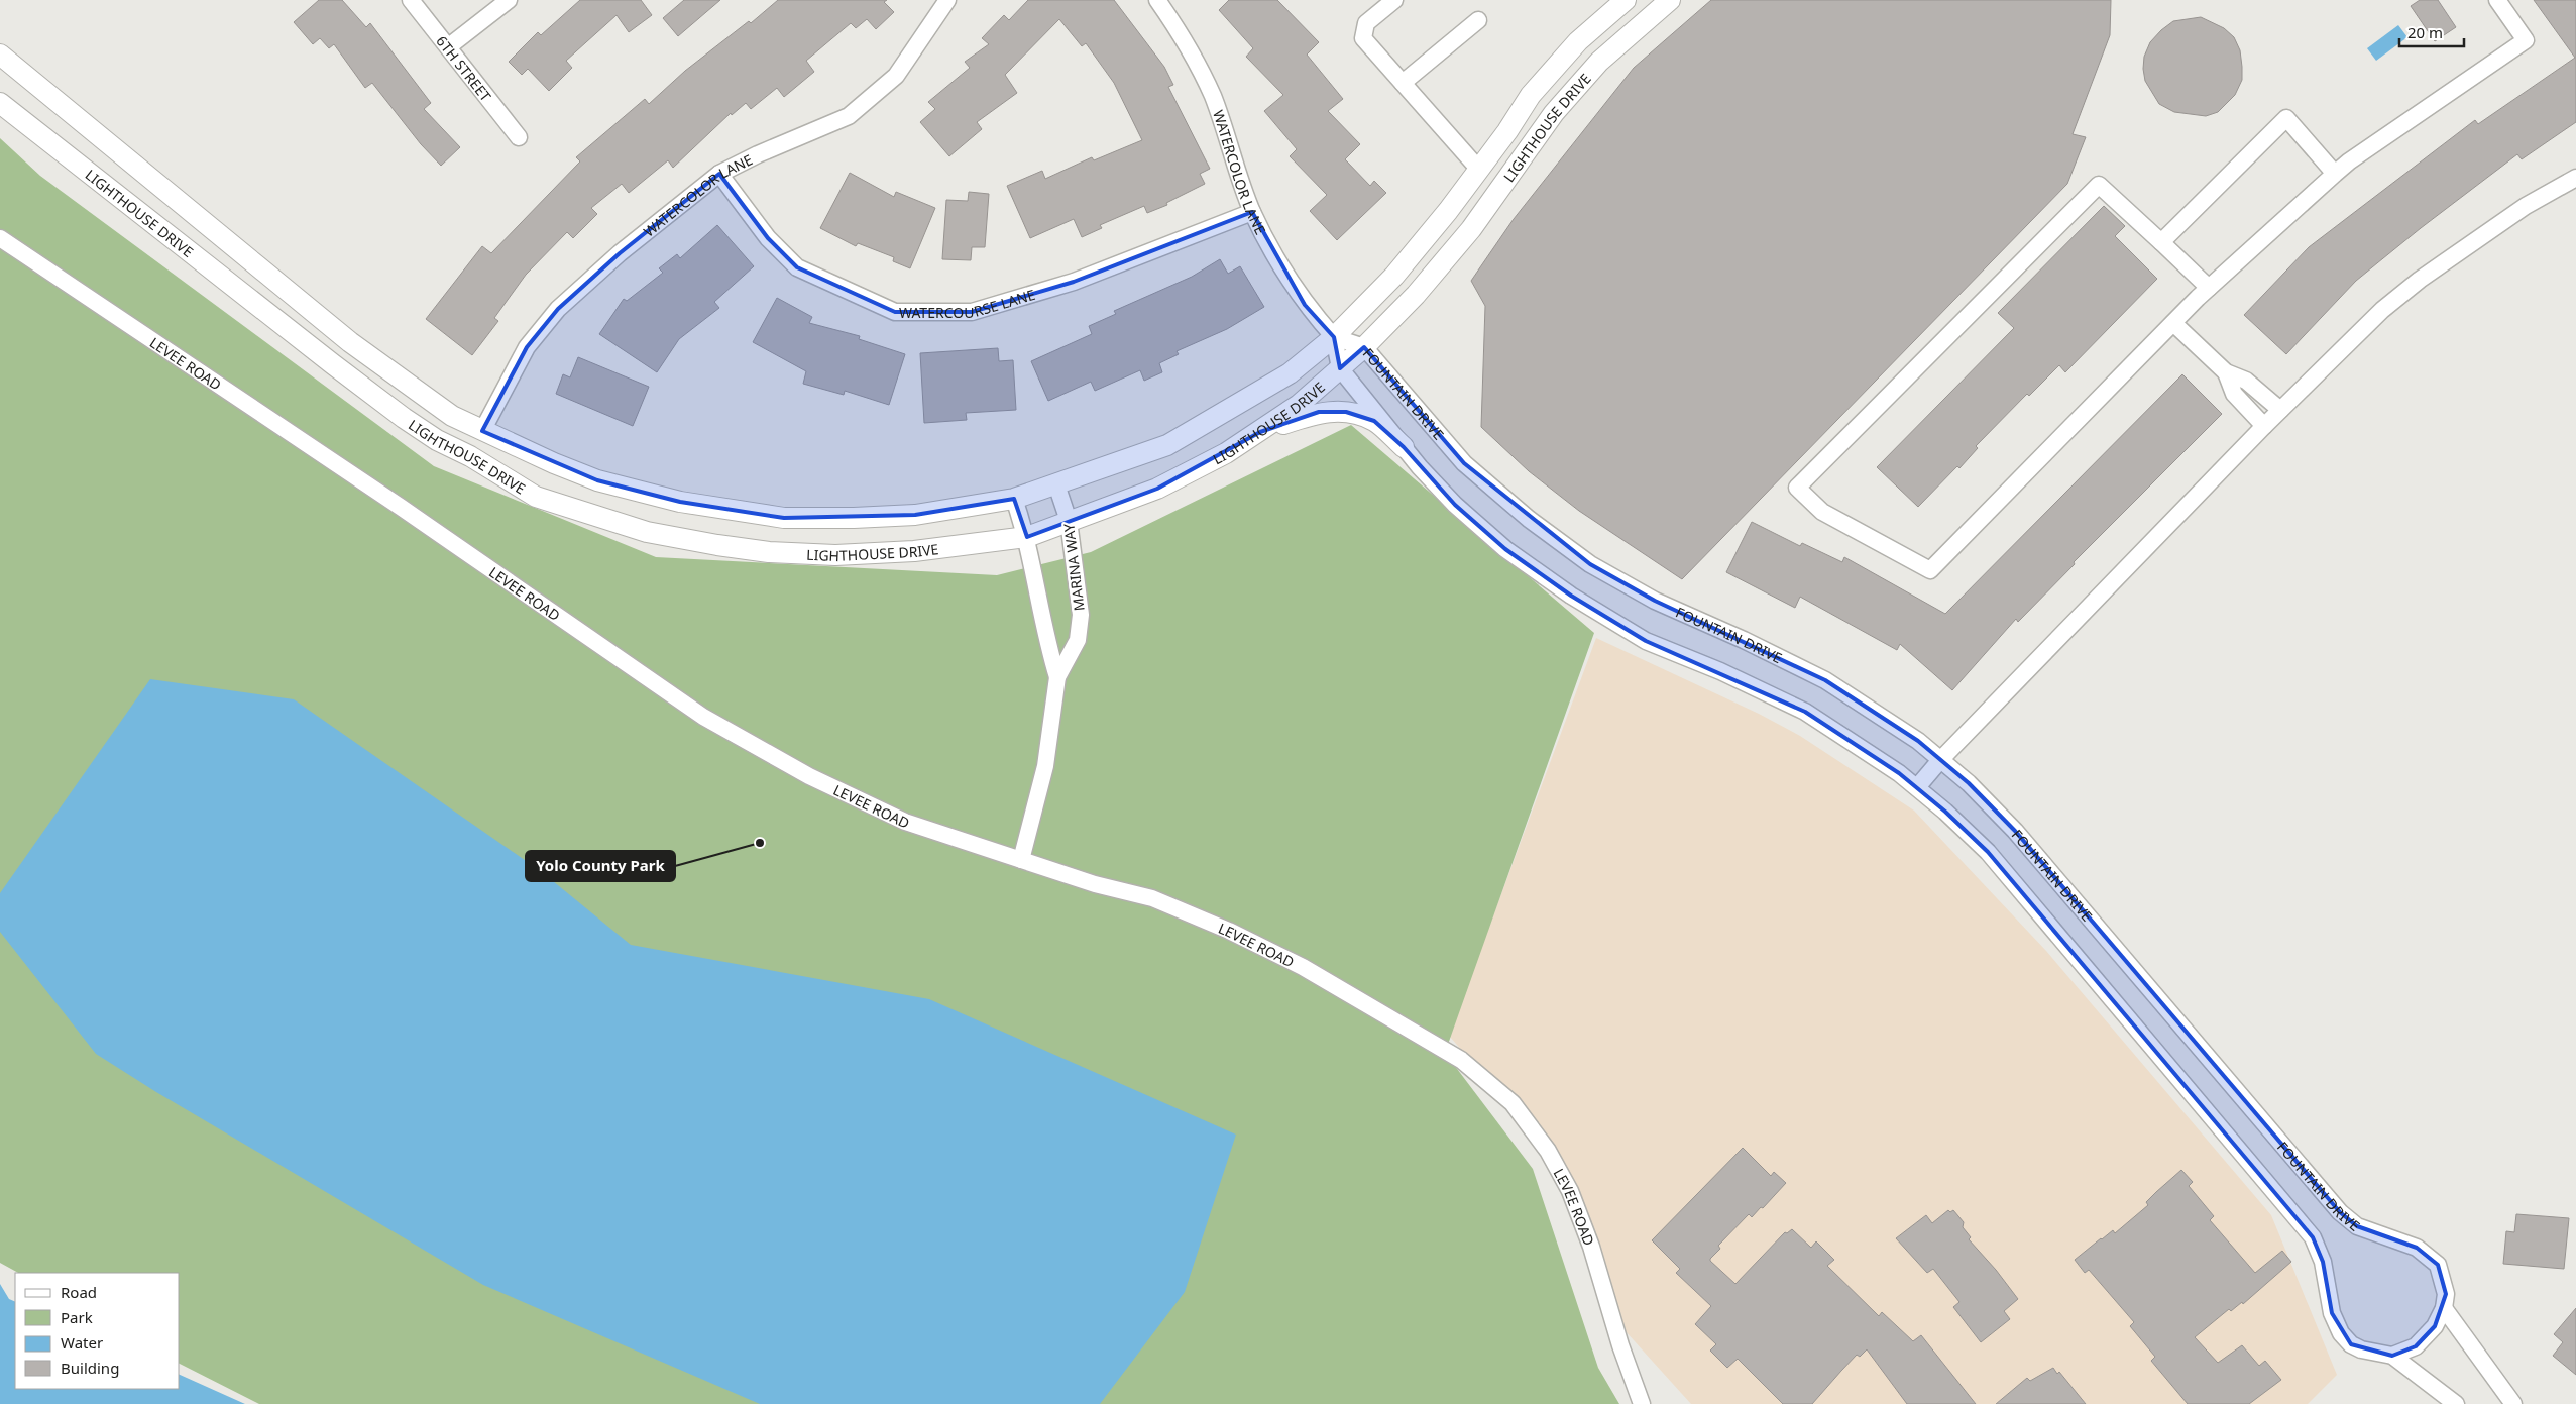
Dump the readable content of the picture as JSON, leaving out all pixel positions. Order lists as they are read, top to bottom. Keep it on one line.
{"streets":{"street":["6TH STREET","LIGHTHOUSE DRIVE","WATERCOLOR LANE","WATERCOURSE LANE","LEVEE ROAD","FOUNTAIN DRIVE","MARINA WAY"]},"crossings":[["LIGHTHOUSE DRIVE","WATERCOLOR LANE"],["LIGHTHOUSE DRIVE","FOUNTAIN DRIVE"],["LIGHTHOUSE DRIVE","MARINA WAY"],["WATERCOLOR LANE","WATERCOURSE LANE"],["WATERCOLOR LANE","FOUNTAIN DRIVE"],["LEVEE ROAD","MARINA WAY"]],"places":["Yolo County Park"],"legend":["Road","Park","Water","Building"],"scale_bar":"20 m"}
